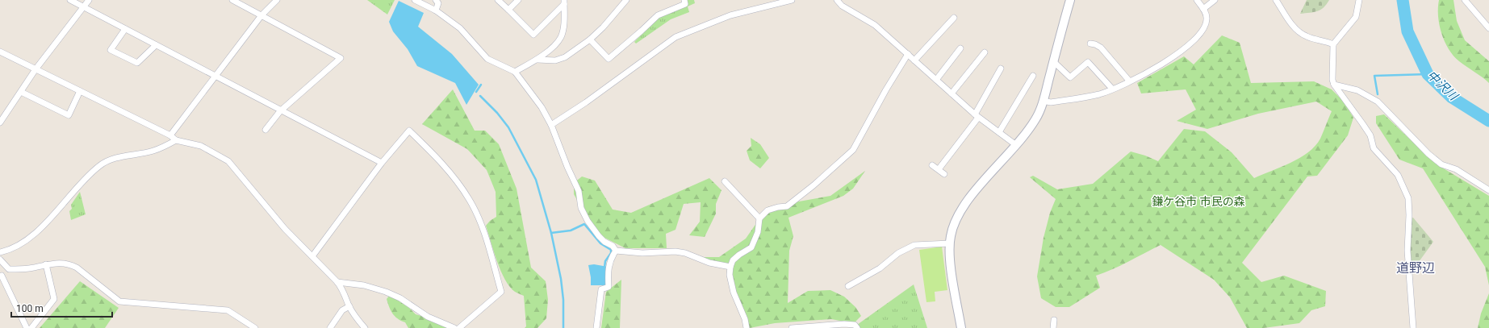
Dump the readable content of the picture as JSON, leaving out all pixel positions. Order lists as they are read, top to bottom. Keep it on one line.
{"districts":["道野辺"],"water":["中沢川"],"parks":["鎌ケ谷市 市民の森"],"scale_bar":"100 m"}
